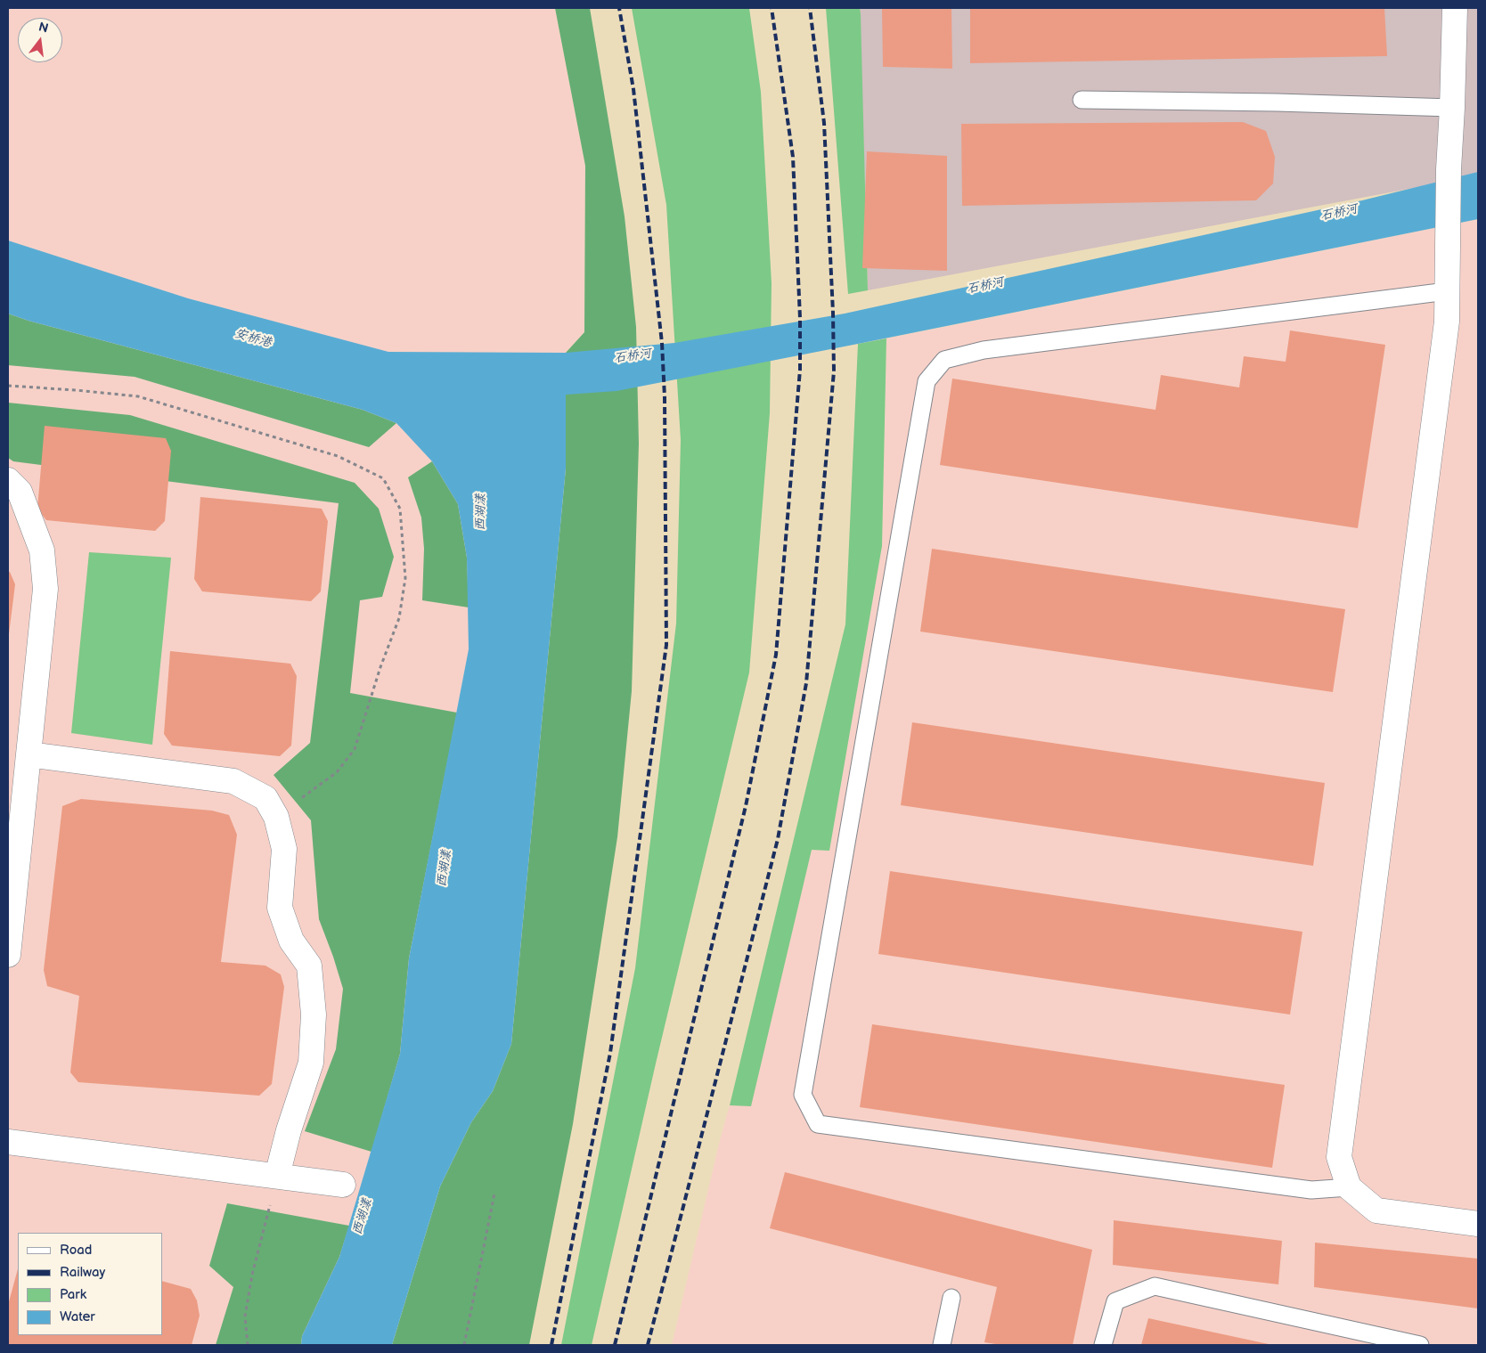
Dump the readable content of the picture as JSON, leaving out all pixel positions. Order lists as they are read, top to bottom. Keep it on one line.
{"water":["石桥河","安桥港","西湖漾"],"legend":["Road","Railway","Park","Water"],"north":"top"}
